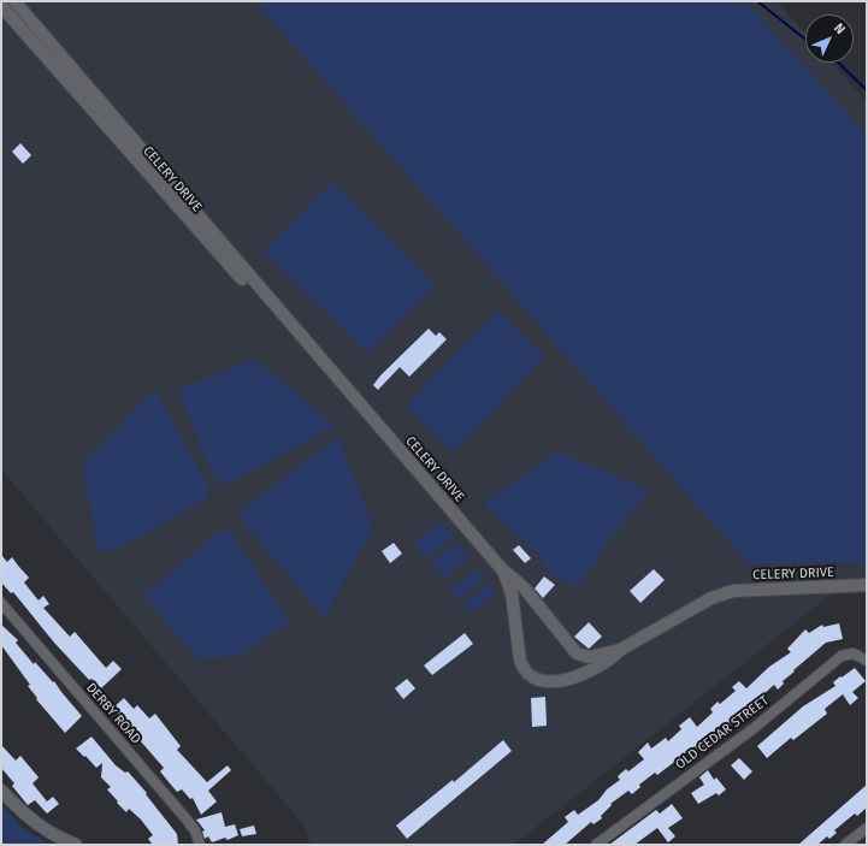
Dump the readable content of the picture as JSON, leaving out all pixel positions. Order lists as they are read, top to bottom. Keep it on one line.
{"streets":{"street":["CELERY DRIVE","DERBY ROAD","OLD CEDAR STREET"]},"north":"top right"}
